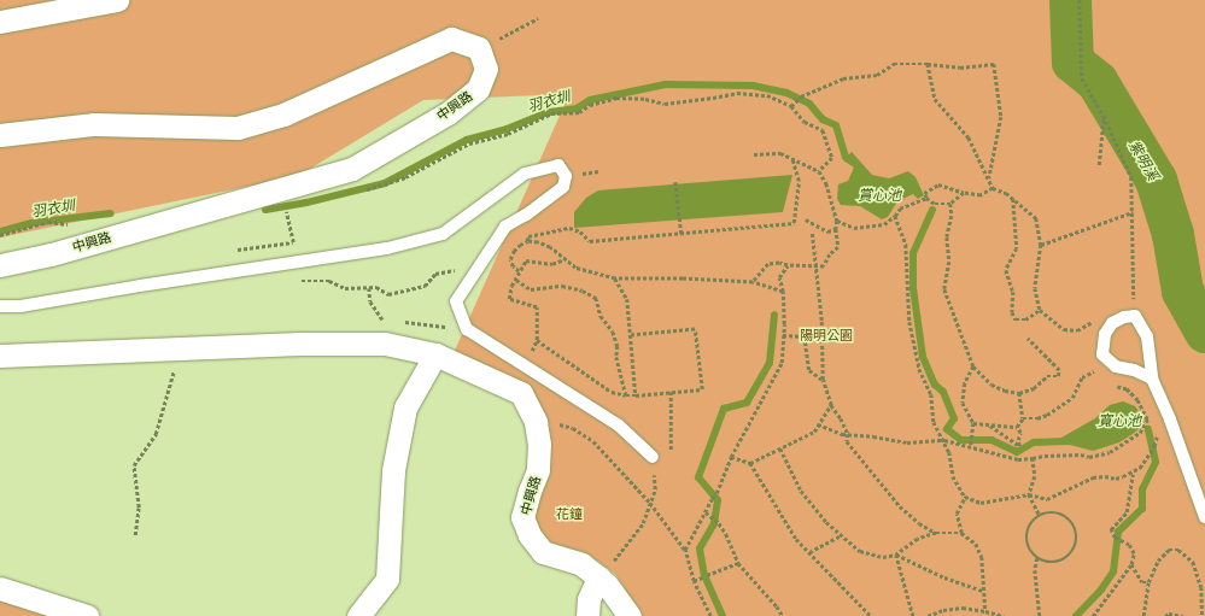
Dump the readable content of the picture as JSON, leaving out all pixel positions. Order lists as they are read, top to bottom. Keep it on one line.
{"streets":{"street":["中興路"]},"water":["羽衣圳","紫明溪","賞心池","寬心池"],"parks":["陽明公園","花鐘"]}
